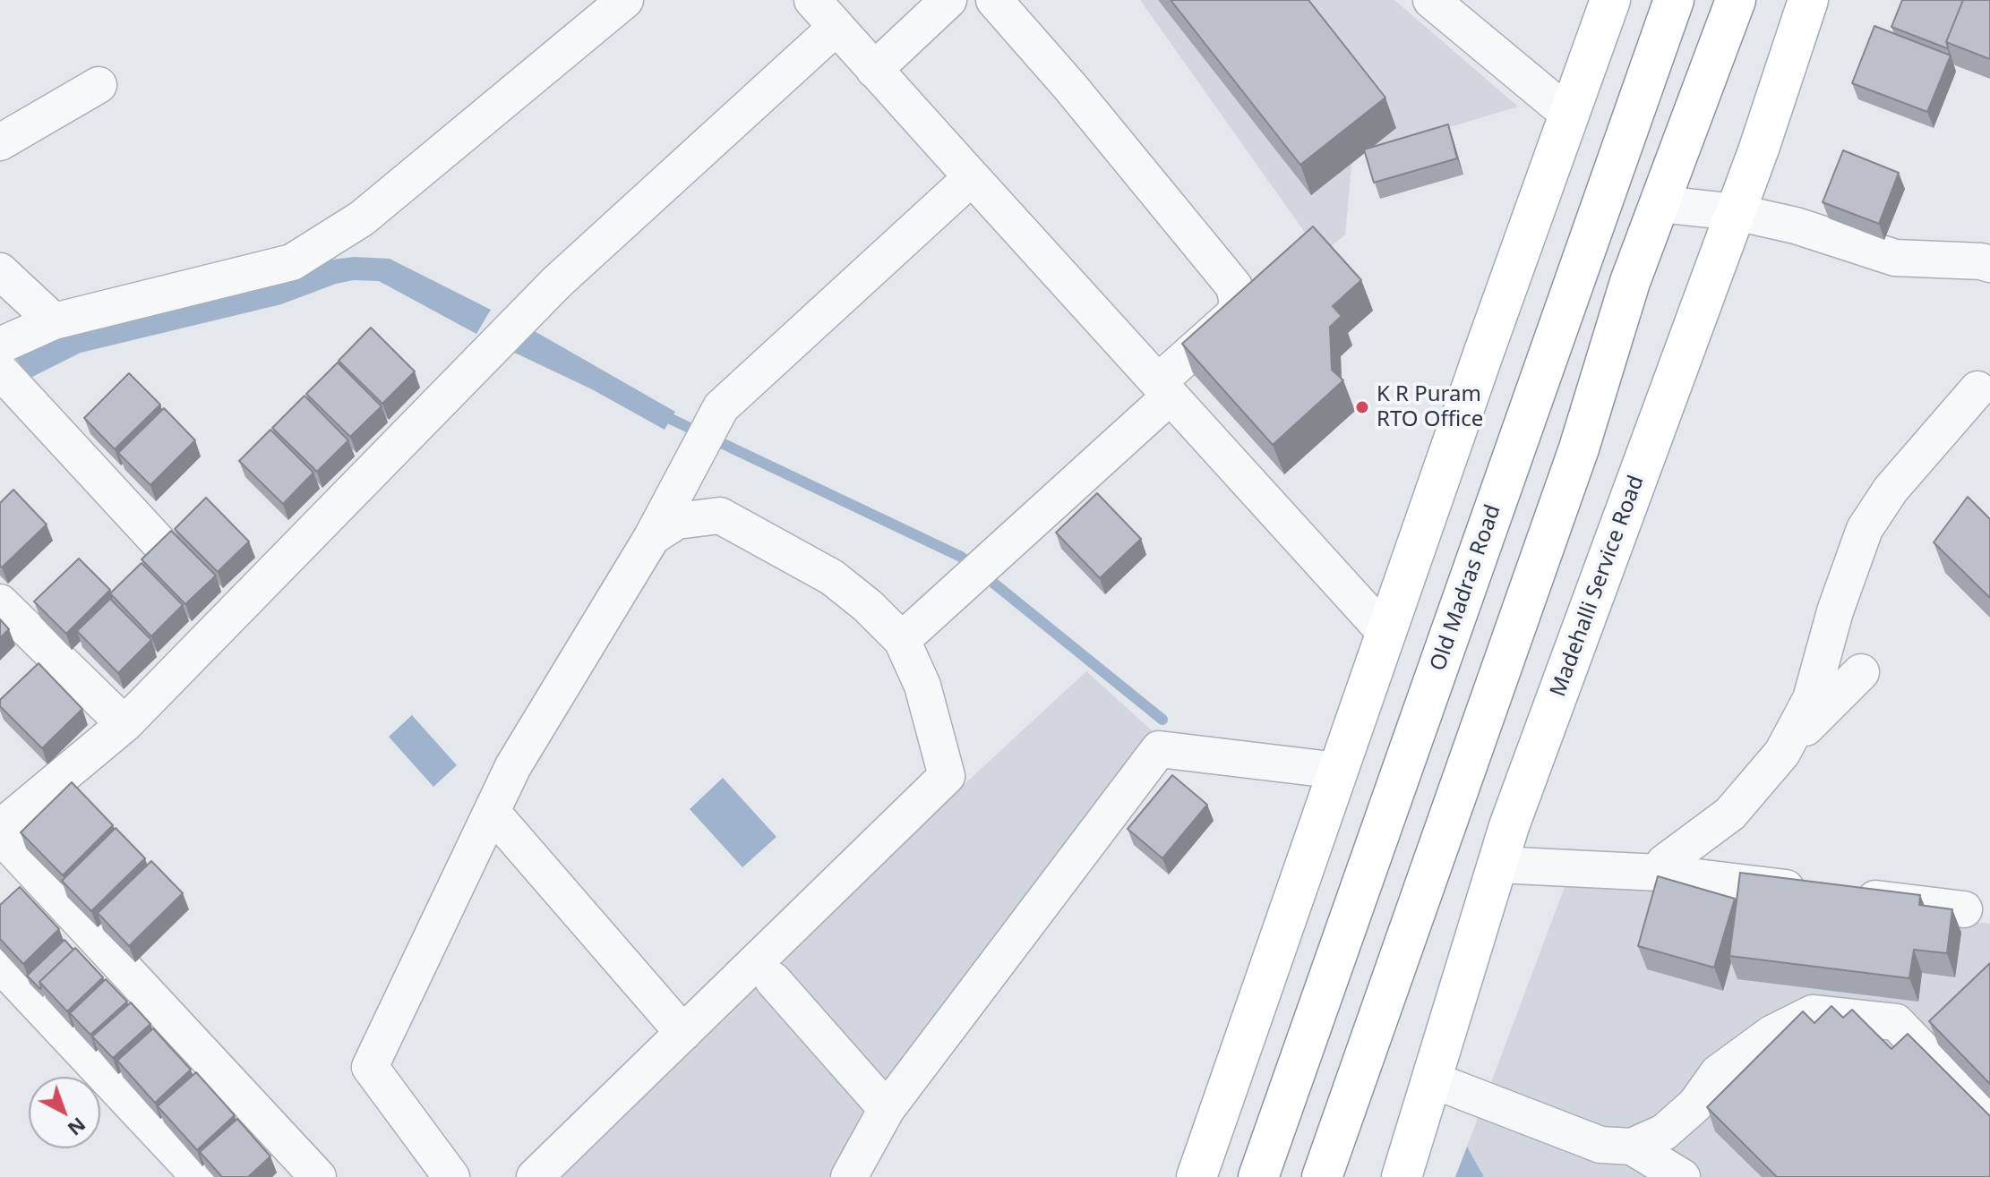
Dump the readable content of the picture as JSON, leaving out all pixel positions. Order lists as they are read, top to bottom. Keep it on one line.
{"streets":{"main road":["Madehalli Service Road","Old Madras Road"]},"places":["K R Puram RTO Office"],"north":"bottom right"}
